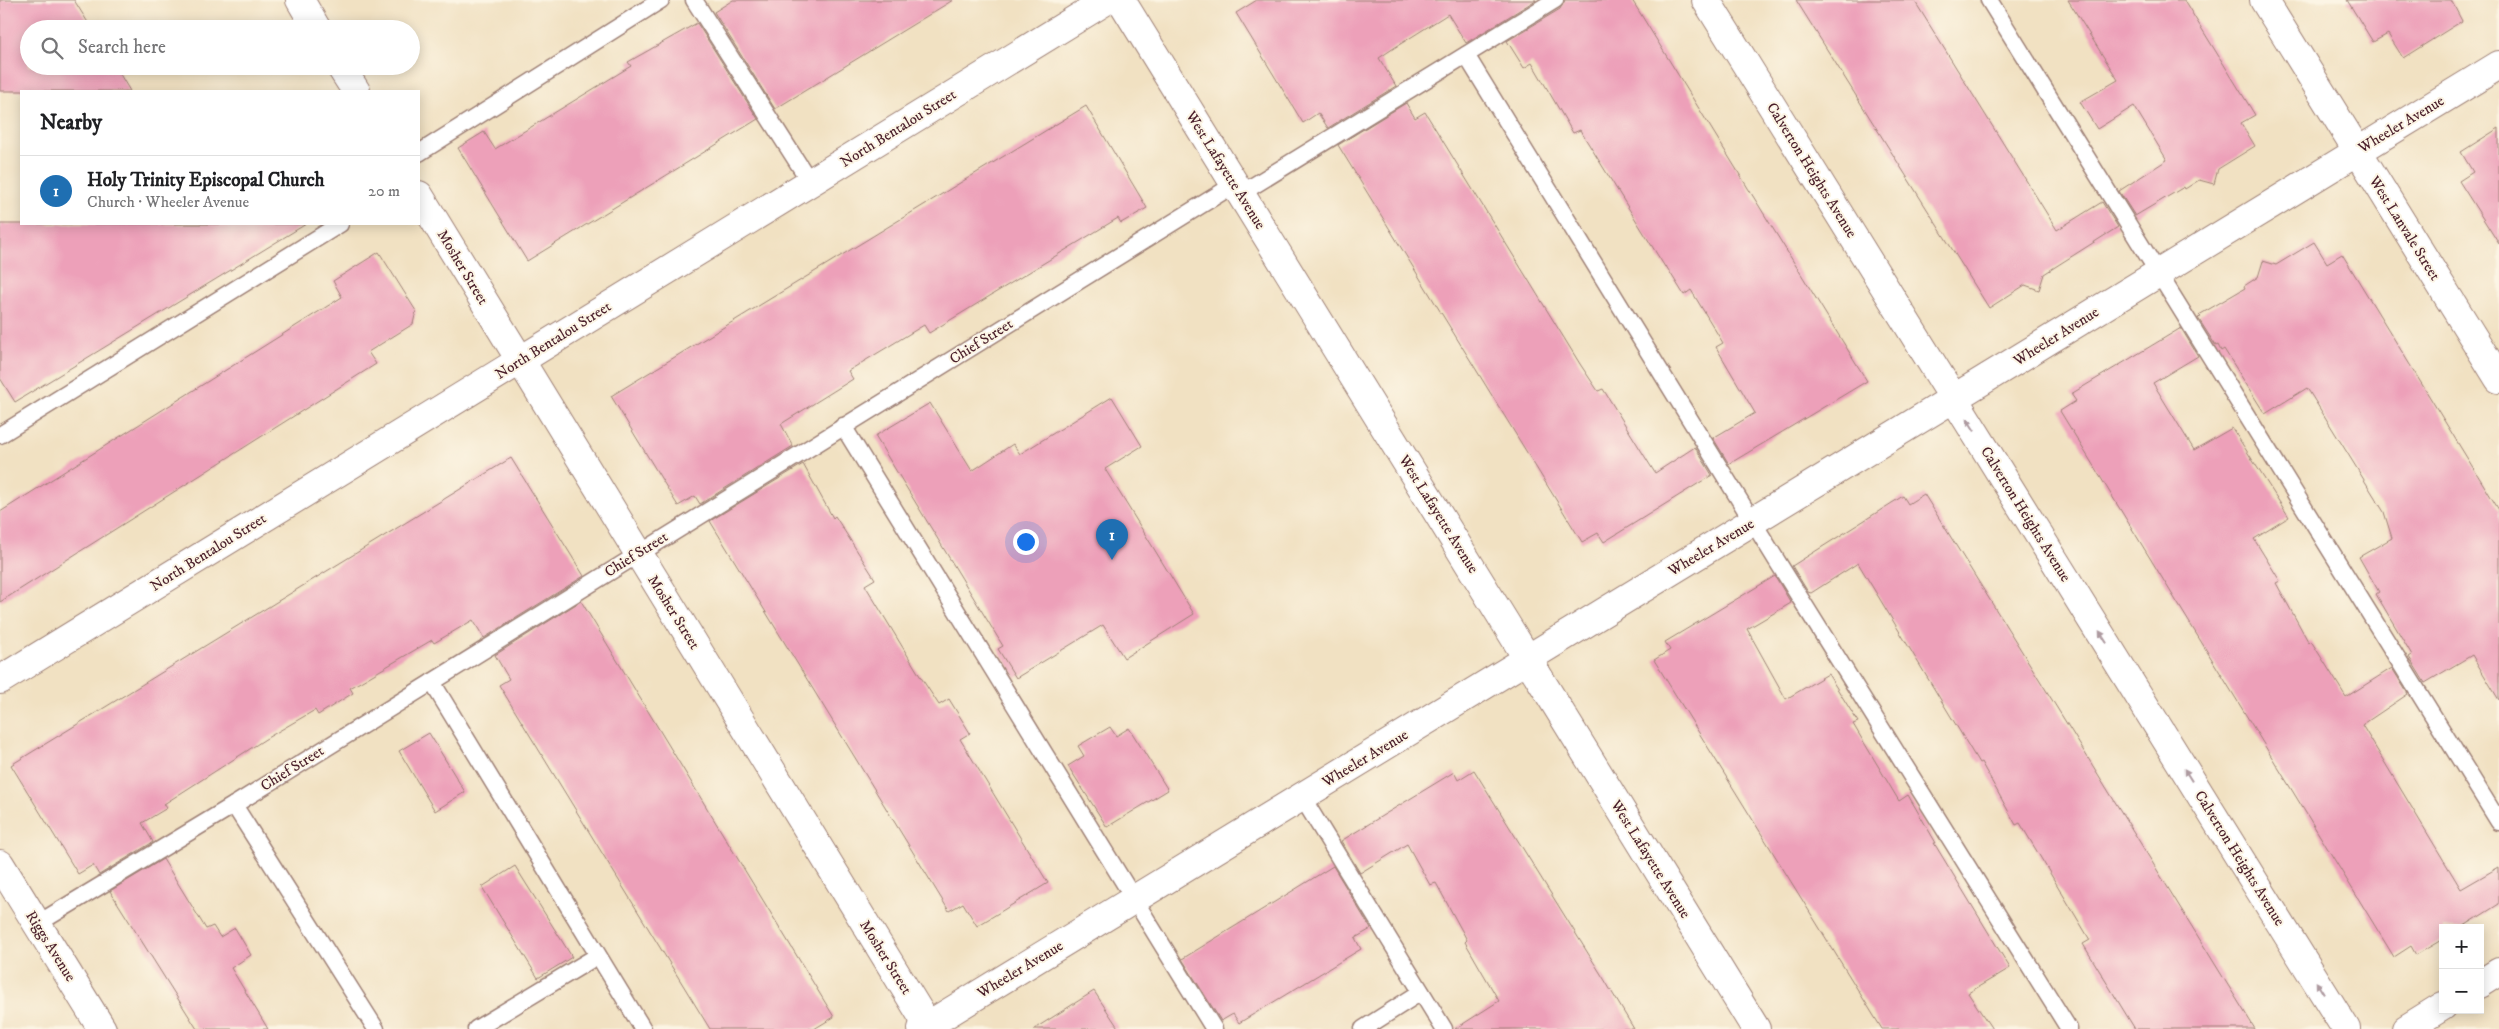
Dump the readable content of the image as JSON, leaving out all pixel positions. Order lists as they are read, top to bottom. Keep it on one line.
{"streets":{"street":["Wheeler Avenue","North Bentalou Street","West Lafayette Avenue","Calverton Heights Avenue","West Lanvale Street","Mosher Street","Riggs Avenue"],"lane":["Chief Street"]},"crossings":[["Wheeler Avenue","West Lafayette Avenue"],["Wheeler Avenue","Calverton Heights Avenue"],["Wheeler Avenue","West Lanvale Street"],["Wheeler Avenue","Mosher Street"],["North Bentalou Street","Mosher Street"],["West Lafayette Avenue","Chief Street"],["Mosher Street","Chief Street"],["Chief Street","Riggs Avenue"]],"one_way":["Calverton Heights Avenue"],"page":{"search":"Search here","heading":"Nearby","list":[{"mark":"1","name":"Holy Trinity Episcopal Church","note":"Church · Wheeler Avenue","value":"20 m"}],"pins":"1","map_buttons":["+","−"]}}
